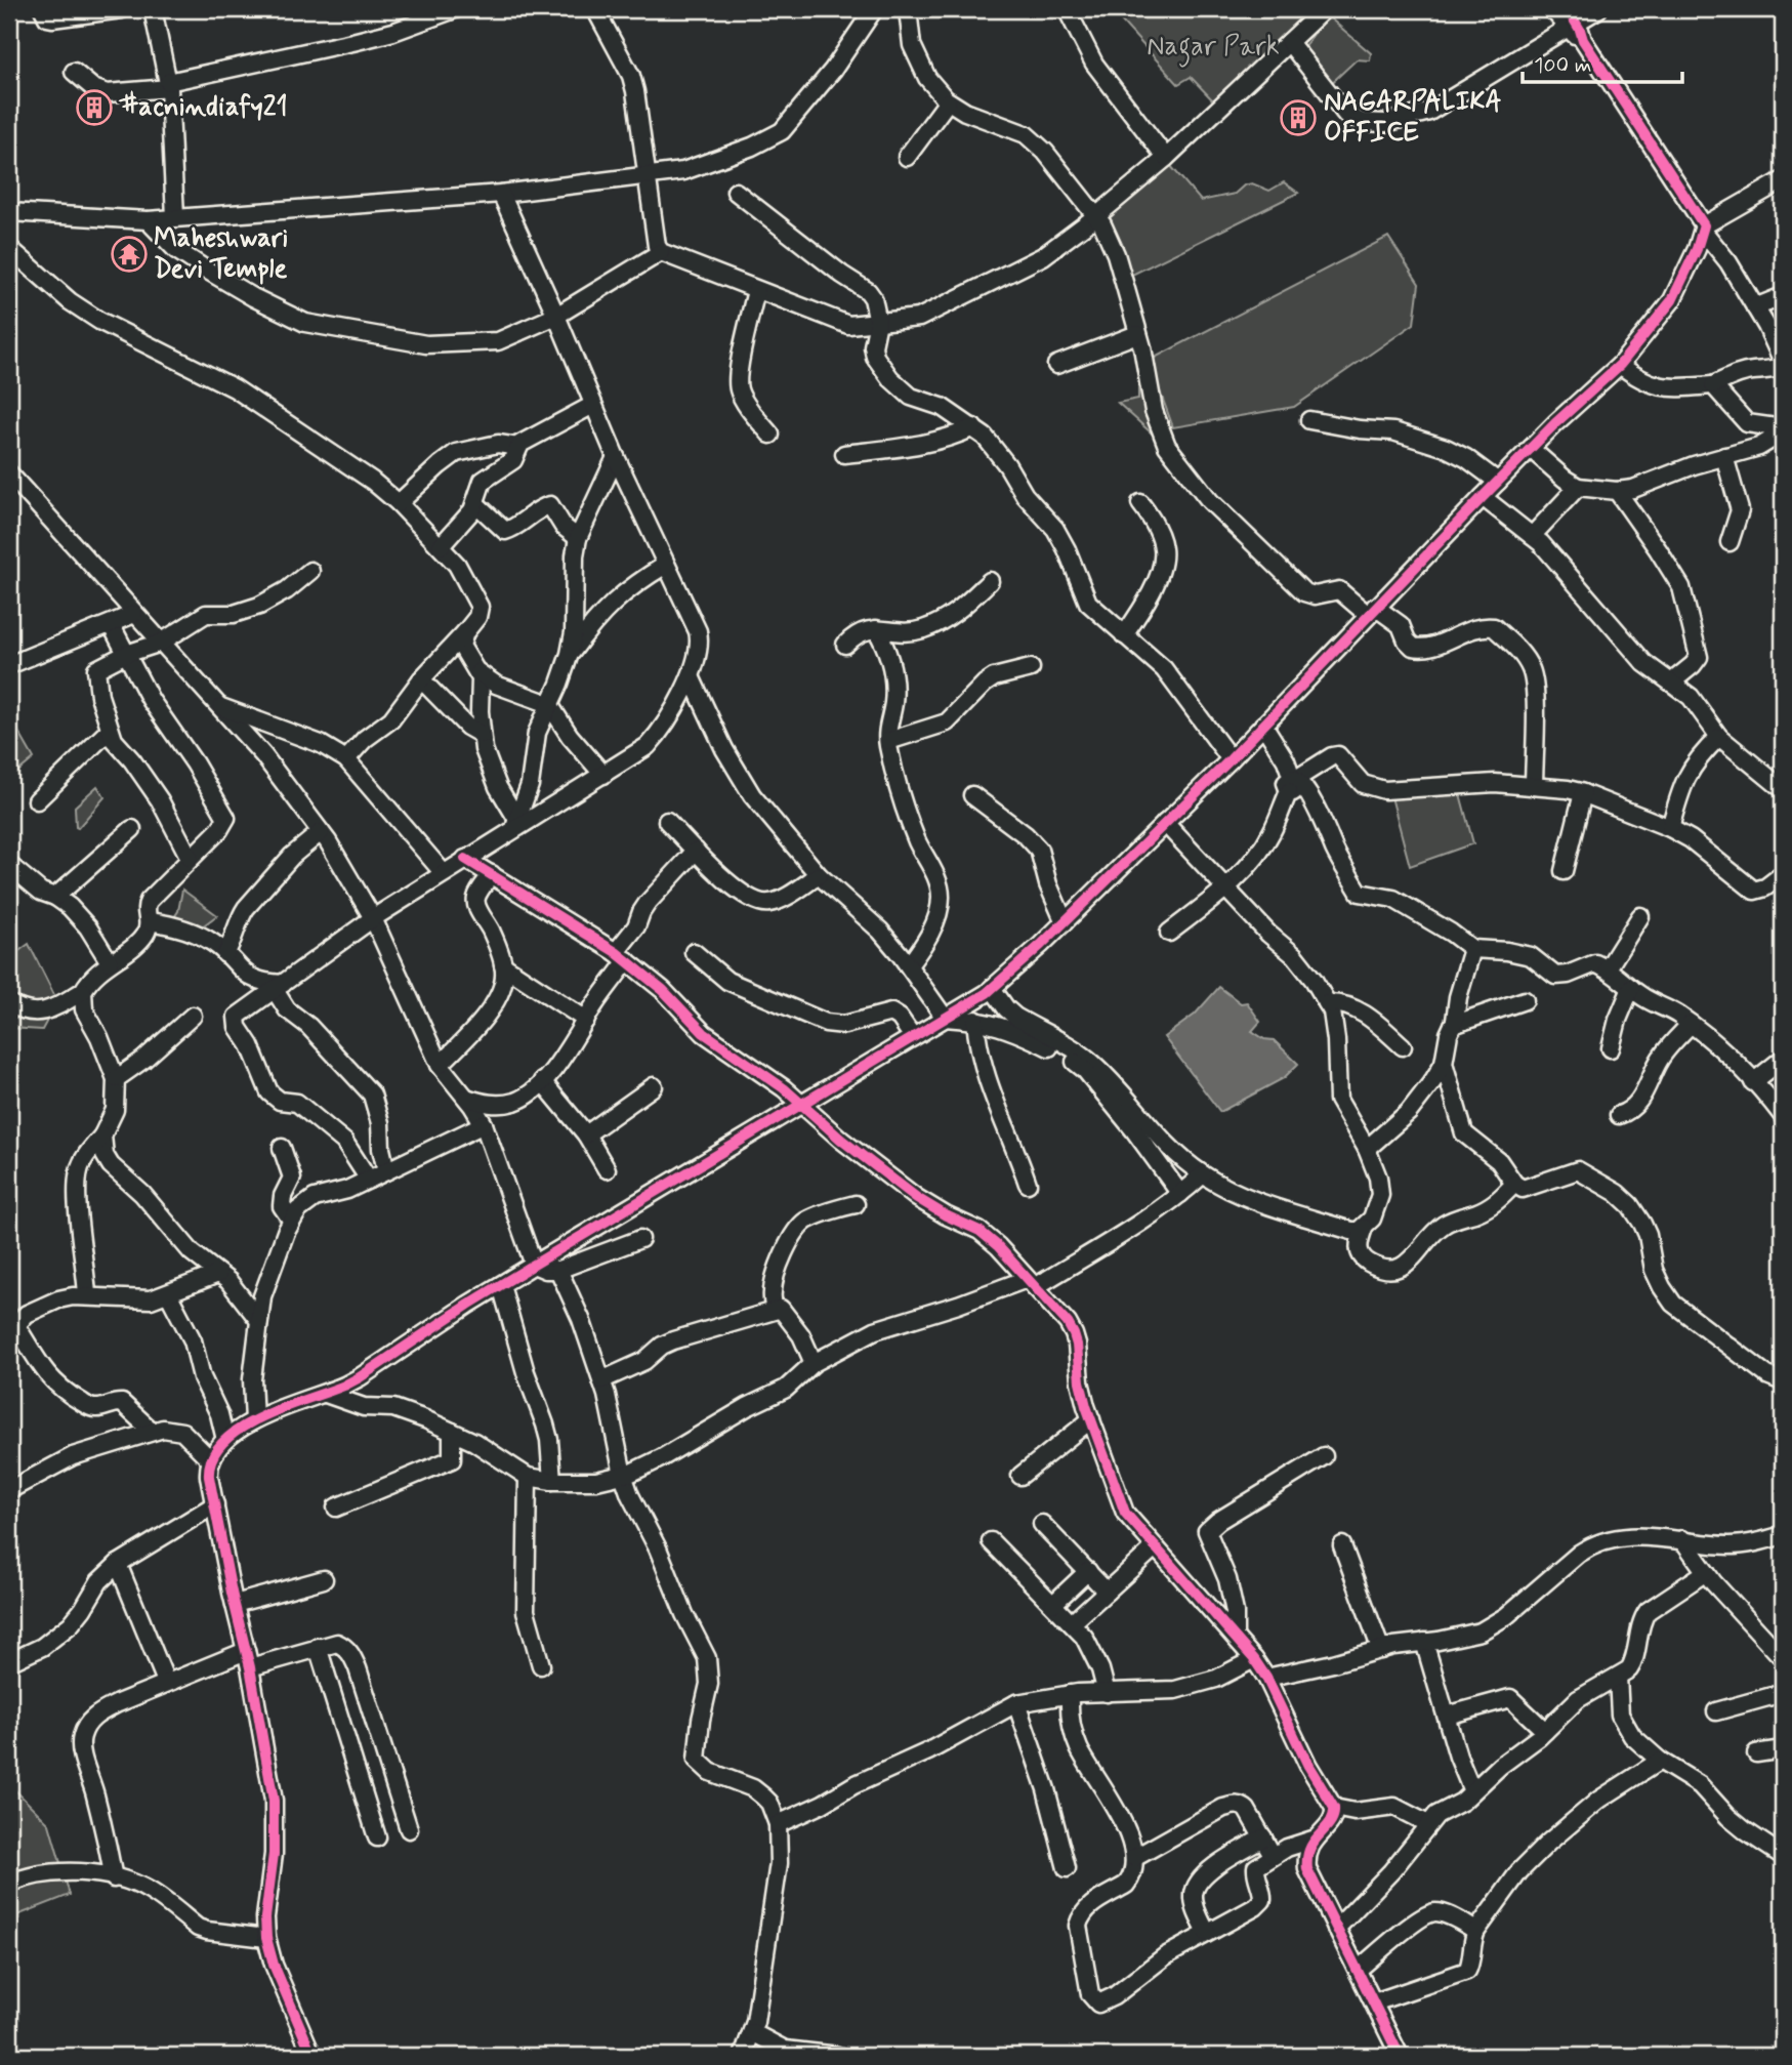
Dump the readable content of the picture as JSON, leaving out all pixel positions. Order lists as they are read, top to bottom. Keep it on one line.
{"parks":["Nagar Park"],"places":{"building":["#acnindiafy21","NAGARPALIKA OFFICE"],"temple":["Maheshwari Devi Temple"]},"scale_bar":"100 m"}
